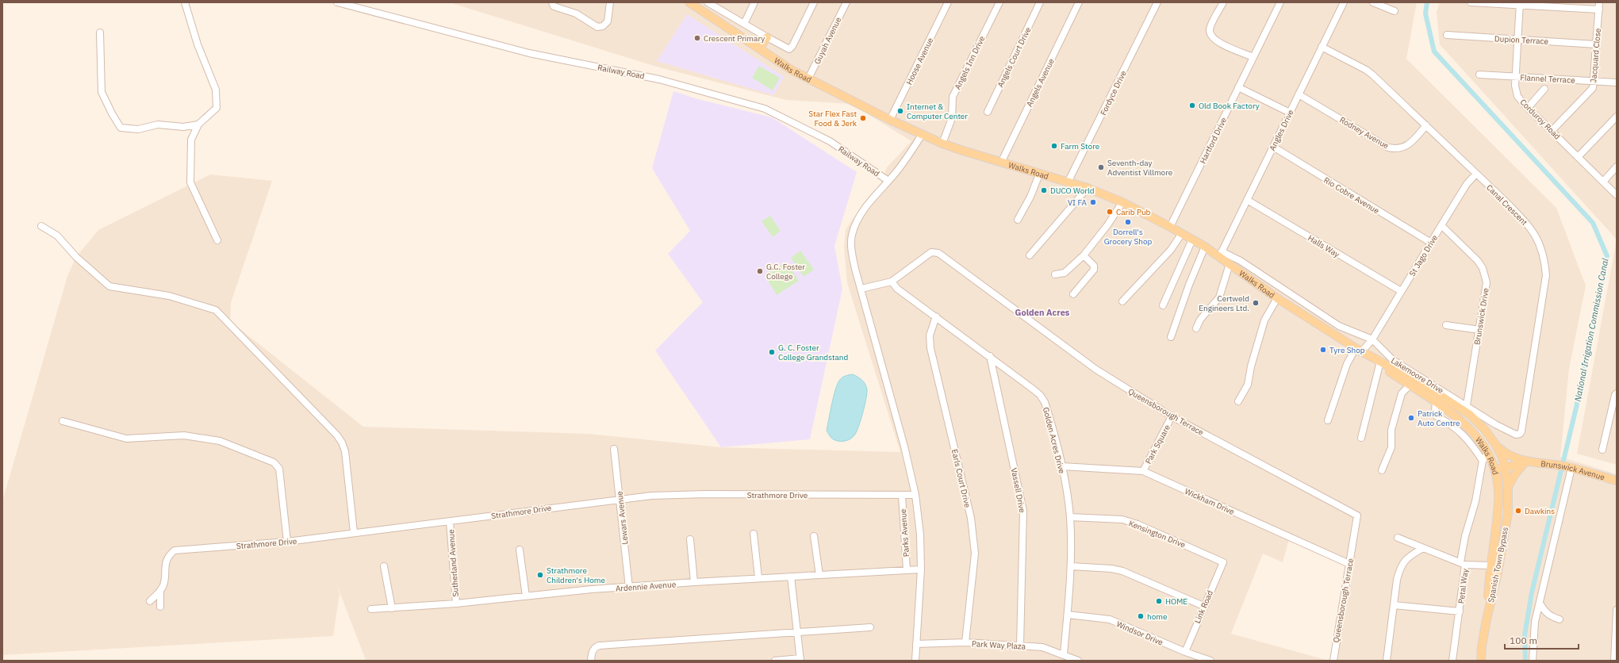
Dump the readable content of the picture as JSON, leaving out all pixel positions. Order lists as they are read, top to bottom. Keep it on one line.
{"streets":{"main road":["Walks Road","Brunswick Avenue","Spanish Town Bypass"],"street":["Dupion Terrace","Guyah Avenue","Jacquard Close","Angels Court Drive","Hoose Avenue","Angels Inn Drive","Railway Road","Flannel Terrace","Angels Avenue","Fordyce Drive","Corduroy Road","Angles Drive","Rodney Avenue","Hartford Drive","Rio Cobre Avenue","Canal Crescent","Halls Way","St Jago Drive","Brunswick Drive","Lakemoore Drive","Queensborough Terrace","Golden Acres Drive","Park Square","Earls Court Drive","Vassell Drive","Strathmore Drive","Wickham Drive","Lewars Avenue","Parks Avenue","Kensington Drive","Sutherland Avenue","Ardennie Avenue","Petal Way","Link Road","Windsor Drive","Park Way Plaza"]},"crossings":[["Dupion Terrace","Jacquard Close"],["Dupion Terrace","Corduroy Road"],["Guyah Avenue","Walks Road"],["Jacquard Close","Flannel Terrace"],["Jacquard Close","Corduroy Road"],["Hoose Avenue","Walks Road"],["Angels Inn Drive","Walks Road"],["Walks Road","Angels Avenue"],["Walks Road","Fordyce Drive"],["Walks Road","Angles Drive"],["Walks Road","Hartford Drive"],["Walks Road","St Jago Drive"],["Walks Road","Lakemoore Drive"],["Walks Road","Brunswick Avenue"],["Walks Road","Spanish Town Bypass"],["Flannel Terrace","Corduroy Road"],["Angles Drive","Rodney Avenue"],["Angles Drive","Rio Cobre Avenue"],["Angles Drive","Canal Crescent"],["Angles Drive","Halls Way"],["Angles Drive","Lakemoore Drive"],["Rodney Avenue","Canal Crescent"],["Rio Cobre Avenue","St Jago Drive"],["Canal Crescent","St Jago Drive"],["Canal Crescent","Lakemoore Drive"],["Halls Way","St Jago Drive"],["St Jago Drive","Brunswick Drive"],["St Jago Drive","Lakemoore Drive"],["Brunswick Drive","Lakemoore Drive"],["Queensborough Terrace","Golden Acres Drive"],["Queensborough Terrace","Park Square"],["Queensborough Terrace","Wickham Drive"],["Golden Acres Drive","Earls Court Drive"],["Golden Acres Drive","Vassell Drive"],["Golden Acres Drive","Wickham Drive"],["Golden Acres Drive","Kensington Drive"],["Golden Acres Drive","Windsor Drive"],["Golden Acres Drive","Park Way Plaza"],["Park Square","Wickham Drive"],["Brunswick Avenue","Spanish Town Bypass"],["Earls Court Drive","Park Way Plaza"],["Vassell Drive","Park Way Plaza"],["Strathmore Drive","Lewars Avenue"],["Strathmore Drive","Parks Avenue"],["Strathmore Drive","Sutherland Avenue"],["Lewars Avenue","Ardennie Avenue"],["Parks Avenue","Ardennie Avenue"],["Kensington Drive","Link Road"],["Sutherland Avenue","Ardennie Avenue"],["Link Road","Windsor Drive"]],"districts":["Golden Acres"],"water":["National Irrigation Commission Canal"],"places":["Crescent Primary","Old Book Factory","Internet & Computer Center","Star Flex Fast Food & Jerk","Farm Store","Seventh-day Adventist Villmore","DUCO World","VI FA","Carib Pub","Dorrell's Grocery Shop","G.C. Foster College","Certweld Engineers Ltd.","Tyre Shop","G. C. Foster College Grandstand","Patrick Auto Centre","Dawkins","Strathmore Children's Home","HOME","home"],"scale_bar":"100 m"}
